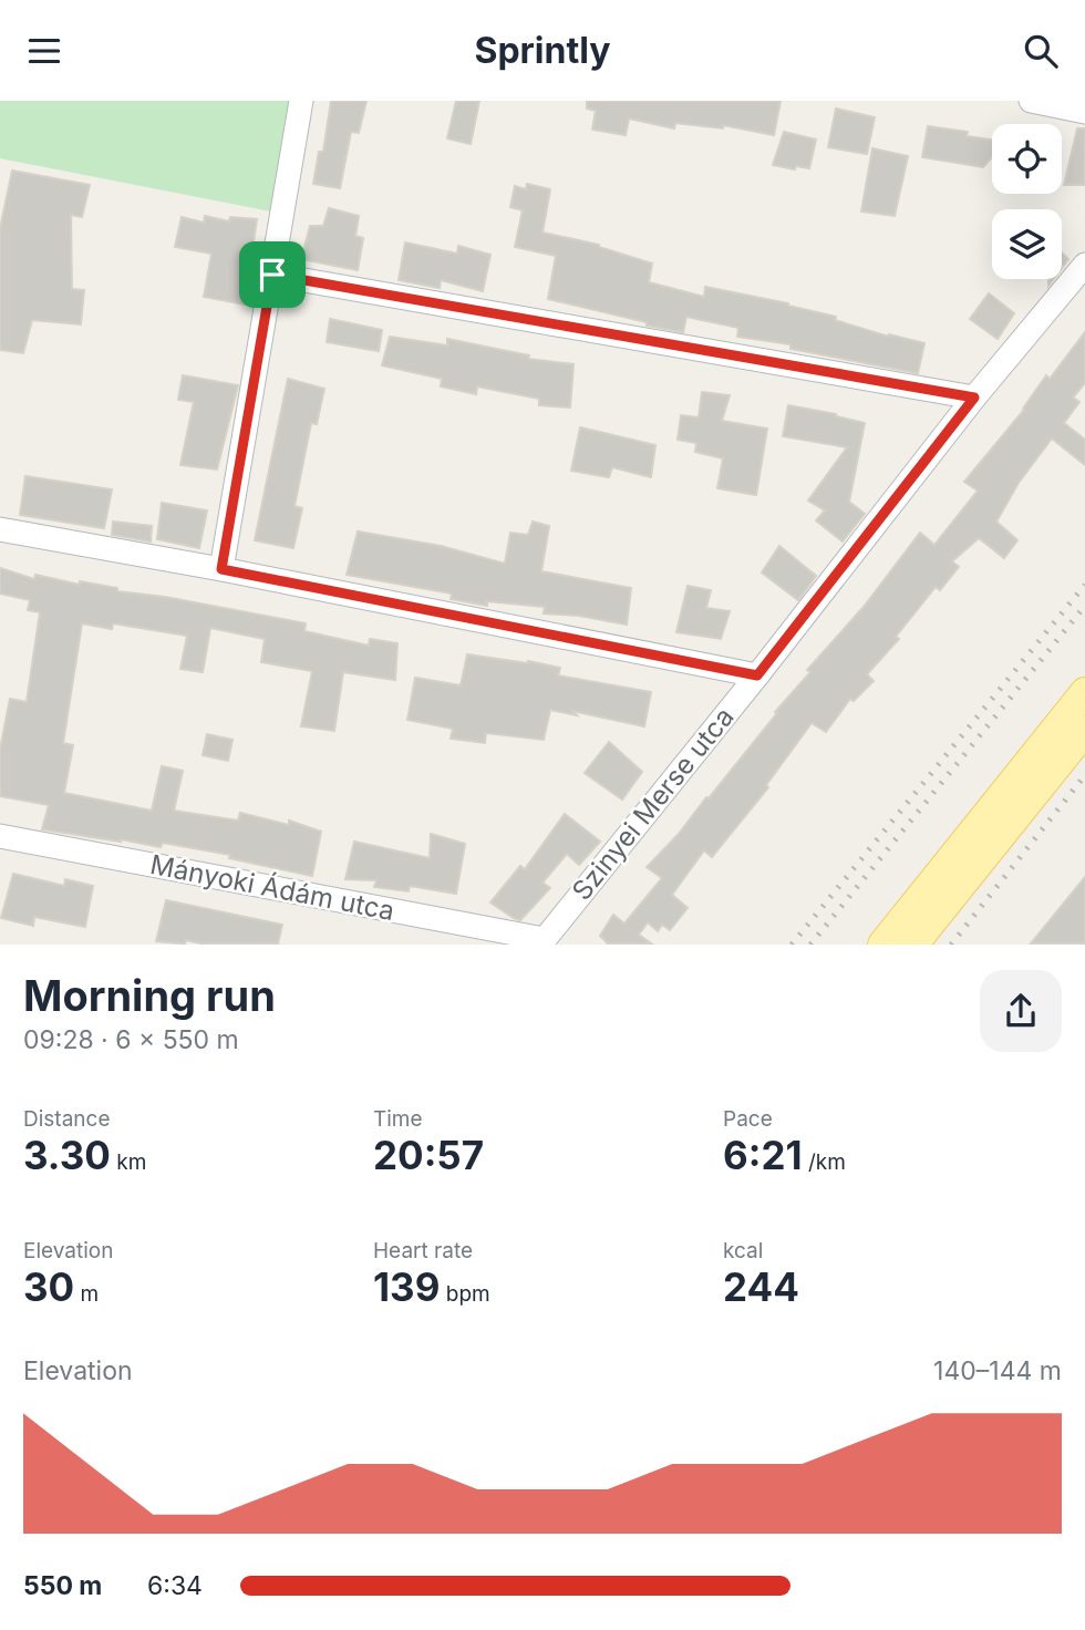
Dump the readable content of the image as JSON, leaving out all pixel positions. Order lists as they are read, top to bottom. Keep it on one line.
{"streets":{"street":["Szinyei Merse utca","Mányoki Ádám utca"]},"crossings":[["Szinyei Merse utca","Mányoki Ádám utca"]],"page":{"header":"Sprintly","heading":["Morning run","09:28 · 6 × 550 m"],"stats":[["Distance","3.30 km"],["Time","20:57"],["Pace","6:21 /km"],["Elevation","30 m"],["Heart rate","139 bpm"],["kcal","244"]],"chart":["Elevation","140–144 m"],"list":[{"name":"550 m","note":"6:34"}]}}
